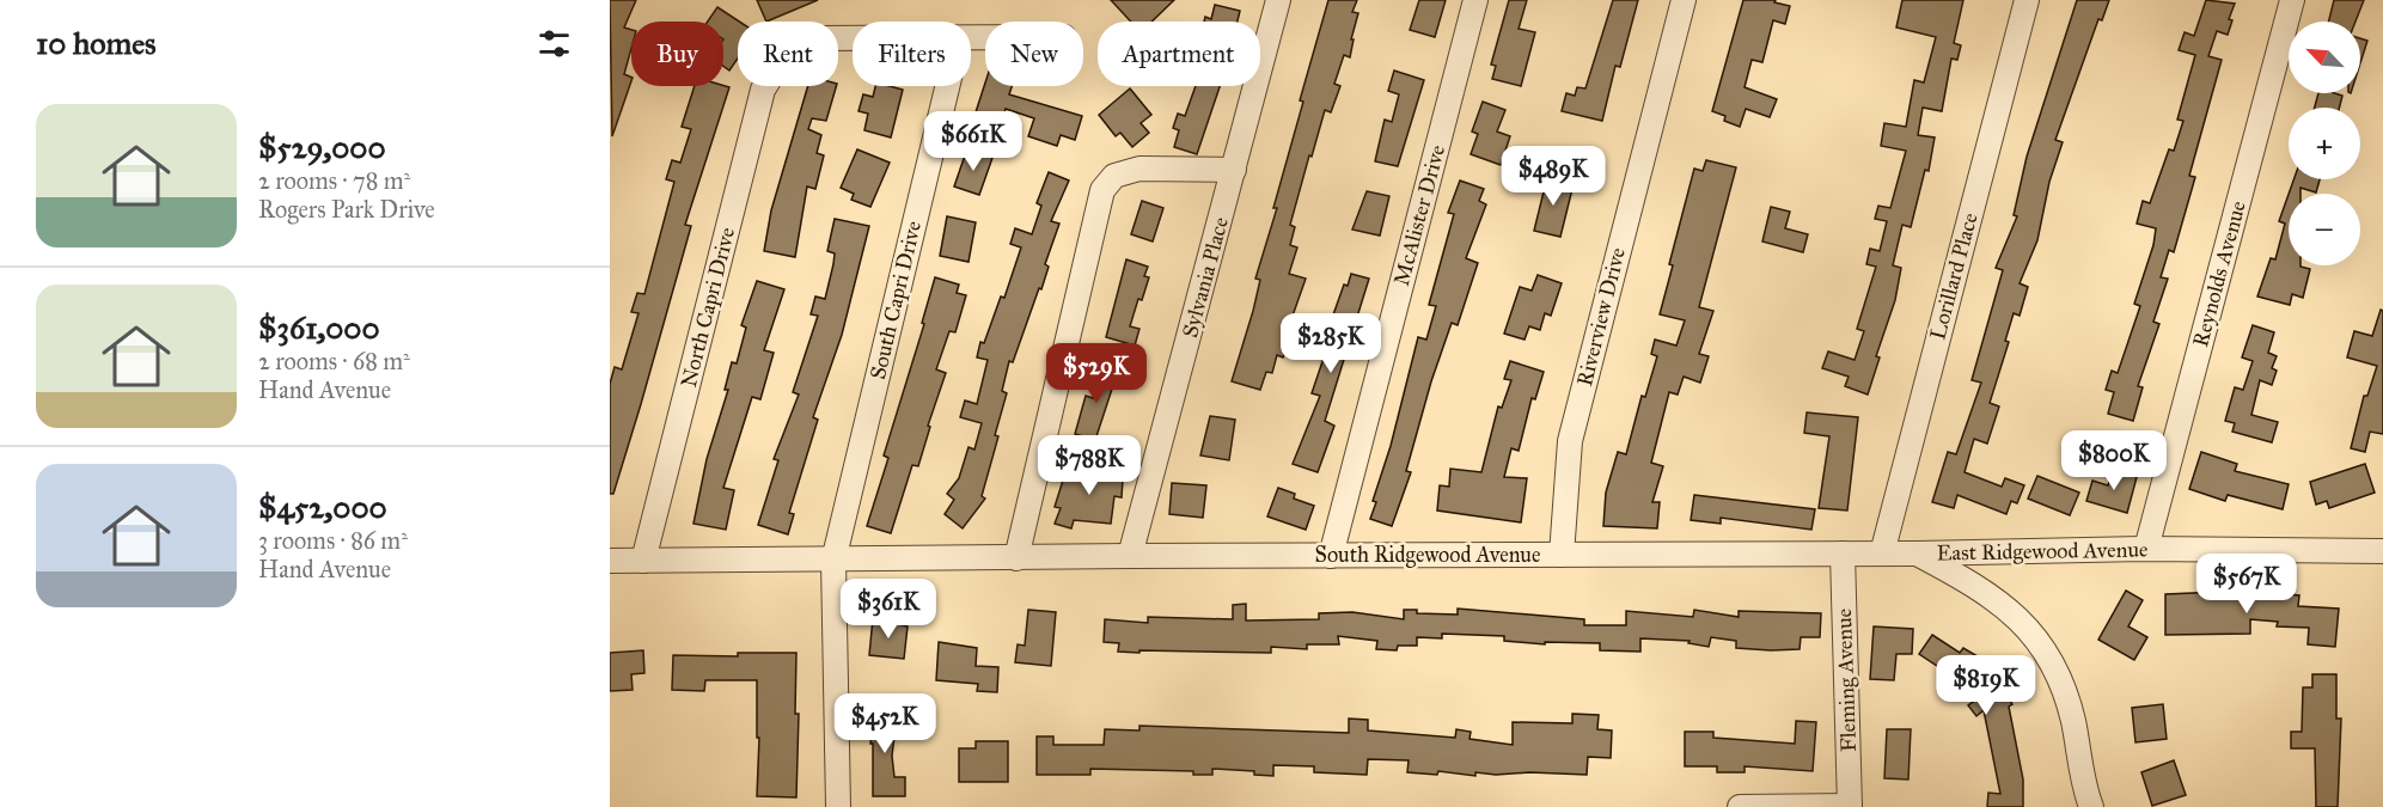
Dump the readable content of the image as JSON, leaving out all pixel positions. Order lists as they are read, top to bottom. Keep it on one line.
{"streets":{"street":["McAlister Drive","Reynolds Avenue","Lorillard Place","Sylvania Place","South Capri Drive","North Capri Drive","Riverview Drive","East Ridgewood Avenue","South Ridgewood Avenue","Fleming Avenue"]},"crossings":[["McAlister Drive","South Ridgewood Avenue"],["Reynolds Avenue","East Ridgewood Avenue"],["Lorillard Place","South Ridgewood Avenue"],["Sylvania Place","South Ridgewood Avenue"],["South Capri Drive","South Ridgewood Avenue"],["North Capri Drive","South Ridgewood Avenue"],["Riverview Drive","South Ridgewood Avenue"],["East Ridgewood Avenue","South Ridgewood Avenue"],["South Ridgewood Avenue","Fleming Avenue"]],"north":"top left","page":{"heading":"10 homes","map_buttons":["+","−"],"chip":["Buy","Rent","Filters","New","Apartment"],"list":[{"name":"$529,000","note":"2 rooms · 78 m² · Rogers Park Drive"},{"name":"$361,000","note":"2 rooms · 68 m² · Hand Avenue"},{"name":"$452,000","note":"3 rooms · 86 m² · Hand Avenue"}],"price":["$661K","$489K","$285K","$529K","$800K","$788K","$567K","$361K","$819K","$452K"]}}
